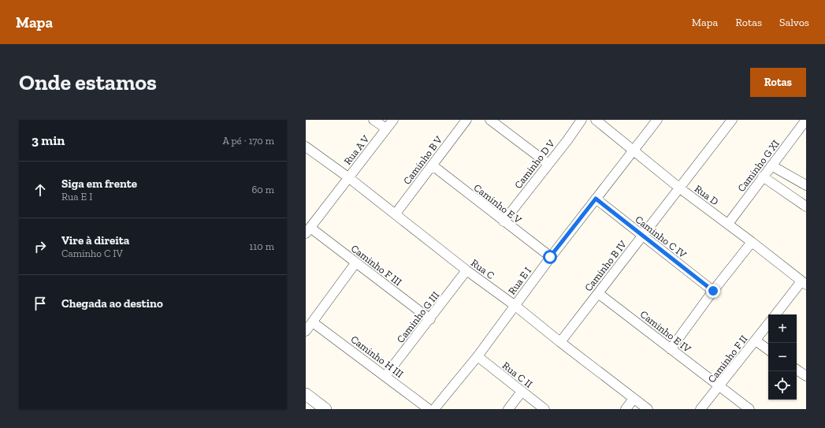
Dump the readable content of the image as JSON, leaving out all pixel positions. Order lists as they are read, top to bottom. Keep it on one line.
{"streets":{"street":["Rua A V","Caminho B V","Caminho D V","Caminho G XI","Rua D","Caminho E V","Caminho C IV","Caminho F III","Caminho B IV","Rua C","Rua E I","Caminho G III","Caminho E IV","Caminho H III","Caminho F II","Rua C II"]},"crossings":[["Rua A V","Caminho F III"],["Rua A V","Rua C"],["Caminho B V","Caminho E V"],["Caminho B V","Rua C"],["Caminho D V","Caminho E V"],["Caminho G XI","Rua D"],["Rua D","Caminho B IV"],["Rua D","Rua E I"],["Caminho E V","Rua E I"],["Caminho C IV","Caminho B IV"],["Caminho C IV","Rua E I"],["Caminho F III","Caminho G III"],["Caminho B IV","Rua C"],["Caminho B IV","Caminho E IV"],["Rua C","Rua E I"],["Rua C","Caminho G III"],["Rua E I","Rua C II"],["Caminho G III","Caminho H III"],["Caminho E IV","Caminho F II"]],"page":{"header":"Mapa","nav":["Mapa","Rotas","Salvos"],"buttons":"Rotas","title":"Onde estamos","heading":["3 min","A pé · 170 m"],"list":[["Siga em frente","Rua E I","60 m"],["Vire à direita","Caminho C IV","110 m"],"Chegada ao destino"],"map_buttons":["+","−"]}}
